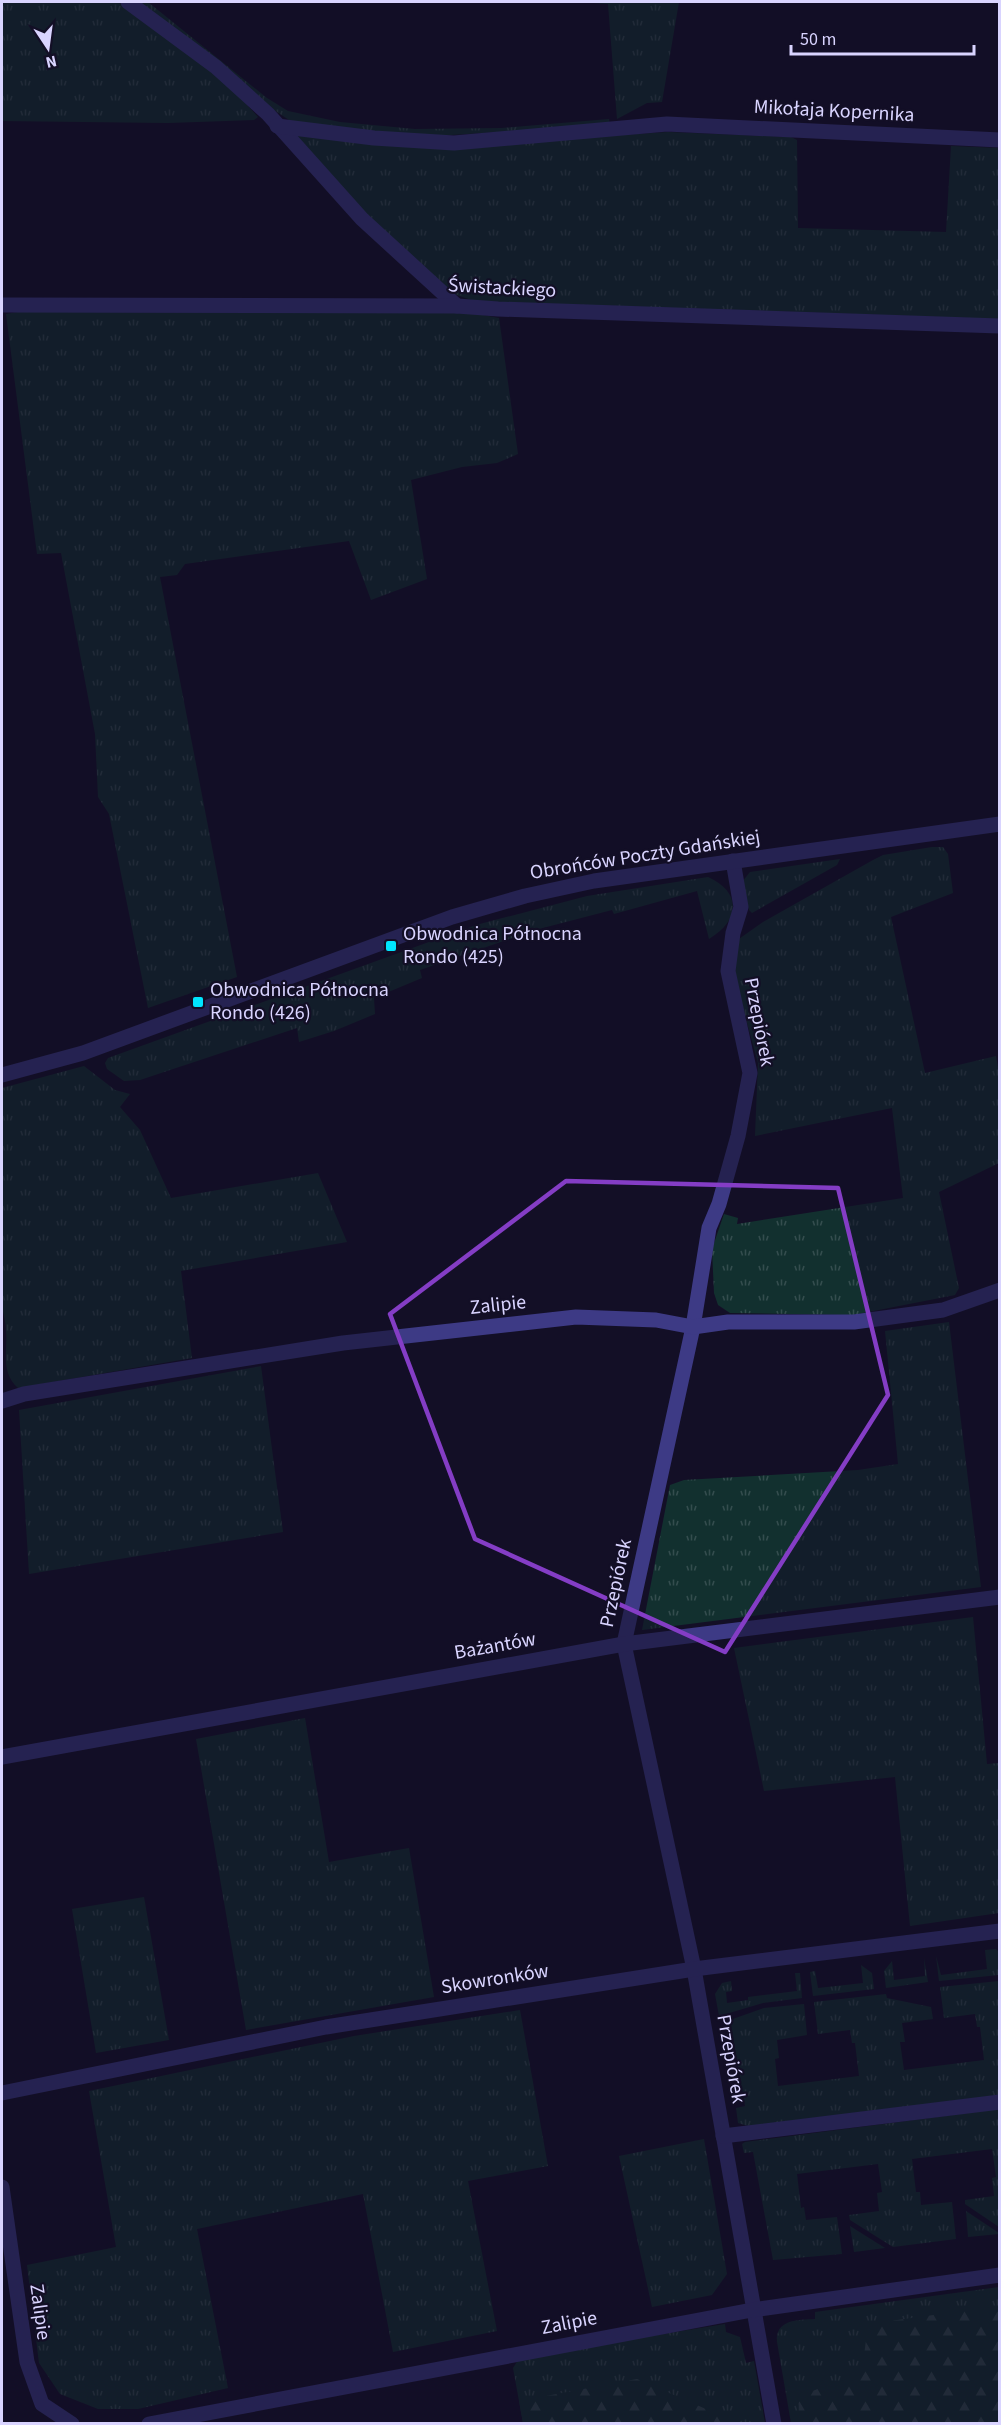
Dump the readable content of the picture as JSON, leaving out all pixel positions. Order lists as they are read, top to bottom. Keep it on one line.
{"streets":{"street":["Mikołaja Kopernika","Świstackiego","Obrońców Poczty Gdańskiej","Przepiórek","Zalipie","Bażantów","Skowronków"]},"crossings":[["Obrońców Poczty Gdańskiej","Przepiórek"],["Przepiórek","Zalipie"],["Przepiórek","Bażantów"],["Przepiórek","Skowronków"]],"places":{"transit":["Obwodnica Północna Rondo (425)","Obwodnica Północna Rondo (426)"]},"scale_bar":"50 m","north":"bottom"}
